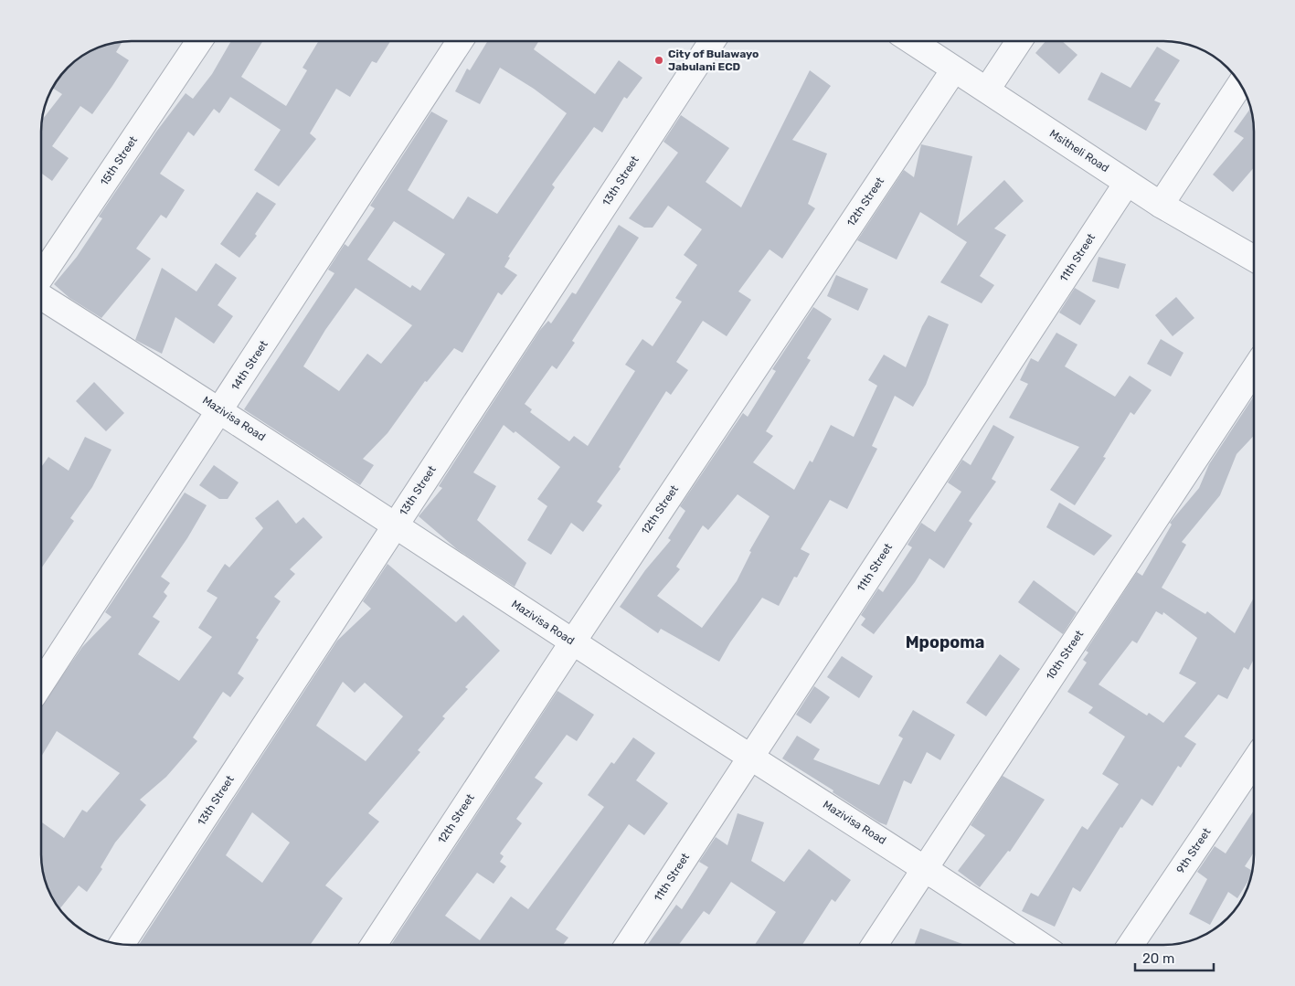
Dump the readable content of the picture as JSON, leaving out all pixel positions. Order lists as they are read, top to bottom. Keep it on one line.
{"streets":{"street":["Msitheli Road","15th Street","13th Street","12th Street","11th Street","14th Street","Mazivisa Road","10th Street","9th Street"]},"crossings":[["Msitheli Road","12th Street"],["Msitheli Road","11th Street"],["13th Street","Mazivisa Road"],["12th Street","Mazivisa Road"],["11th Street","Mazivisa Road"],["14th Street","Mazivisa Road"],["Mazivisa Road","10th Street"]],"districts":["Mpopoma"],"places":["City of Bulawayo Jabulani ECD"],"scale_bar":"20 m"}
